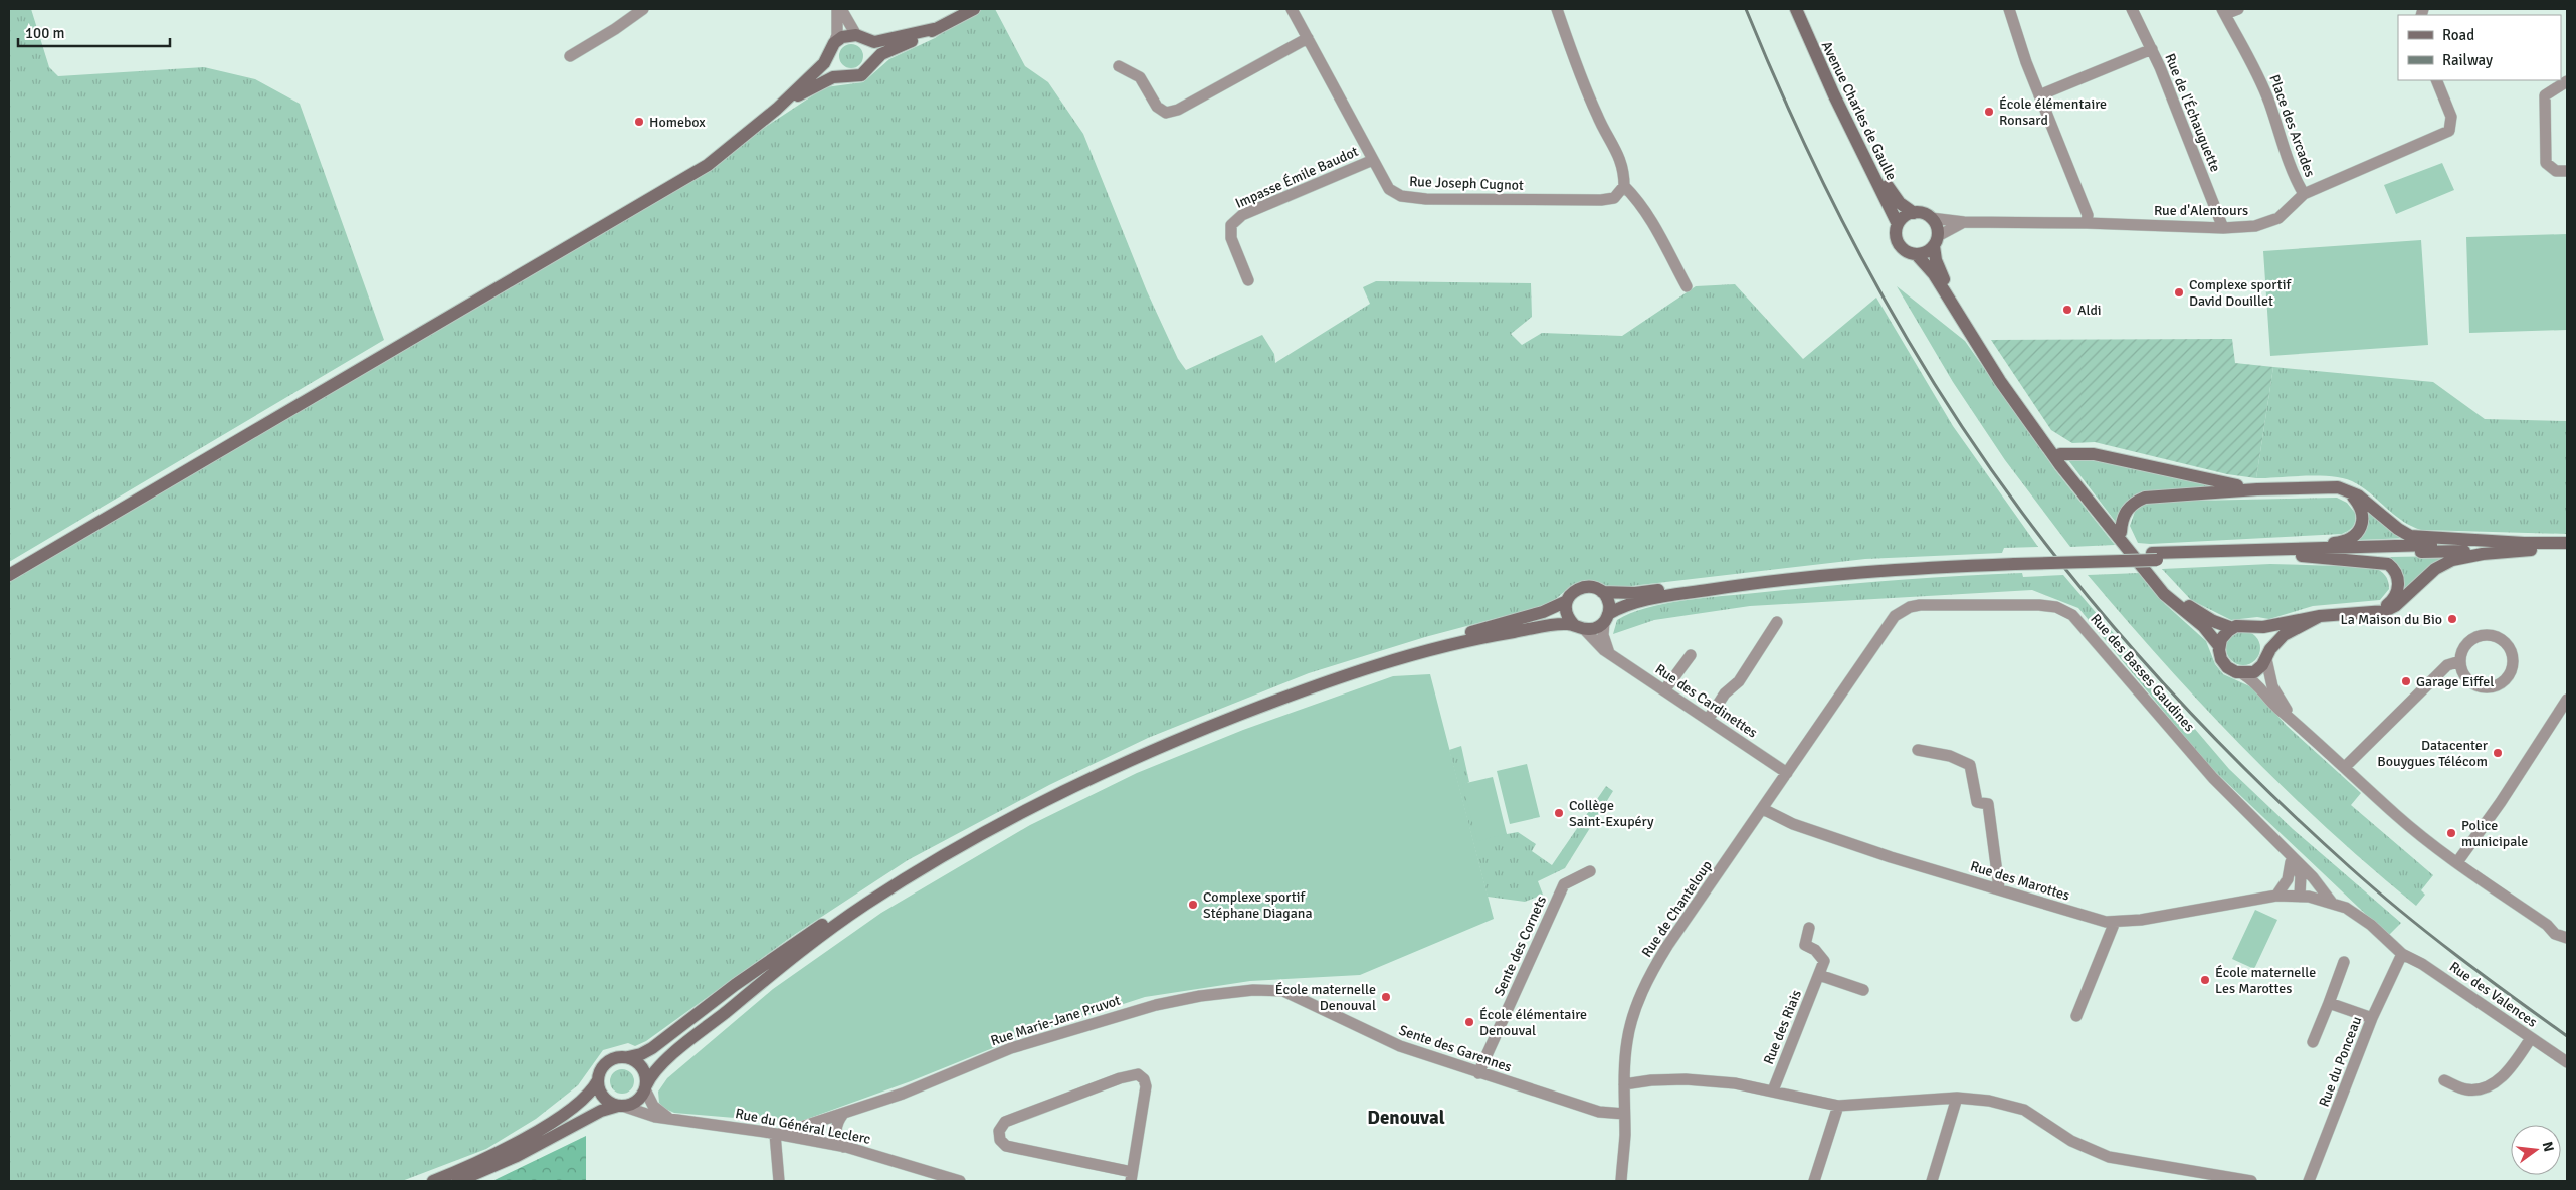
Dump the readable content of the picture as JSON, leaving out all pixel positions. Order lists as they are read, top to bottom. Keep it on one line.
{"streets":{"main road":["Avenue Charles de Gaulle"],"street":["Rue de l'Échauguette","Place des Arcades","Impasse Émile Baudot","Rue Joseph Cugnot","Rue d'Alentours","Rue des Basses Gaudines","Rue des Cardinettes","Rue des Marottes","Rue de Chanteloup","Sente des Cornets","Rue des Valences","Rue Marie-Jane Pruvot","Rue des Riais","Sente des Garennes","Rue du Ponceau","Rue du Général Leclerc"]},"crossings":[["Avenue Charles de Gaulle","Rue d'Alentours"],["Rue de l'Échauguette","Rue d'Alentours"],["Place des Arcades","Rue d'Alentours"],["Impasse Émile Baudot","Rue Joseph Cugnot"],["Rue des Basses Gaudines","Rue des Cardinettes"],["Rue des Basses Gaudines","Rue des Marottes"],["Rue des Basses Gaudines","Rue de Chanteloup"],["Rue des Basses Gaudines","Rue des Valences"],["Rue des Basses Gaudines","Rue du Ponceau"],["Rue des Marottes","Rue de Chanteloup"],["Rue de Chanteloup","Sente des Garennes"],["Sente des Cornets","Sente des Garennes"],["Rue des Valences","Rue du Ponceau"],["Rue Marie-Jane Pruvot","Sente des Garennes"],["Rue Marie-Jane Pruvot","Rue du Général Leclerc"]],"districts":["Denouval"],"places":["École élémentaire Ronsard","Homebox","Complexe sportif David Douillet","Aldi","La Maison du Bio","Garage Eiffel","Datacenter Bouygues Télécom","Collège Saint-Exupéry","Police municipale","Complexe sportif Stéphane Diagana","École maternelle Les Marottes","École maternelle Denouval","École élémentaire Denouval"],"legend":["Road","Railway"],"scale_bar":"100 m","north":"right"}
